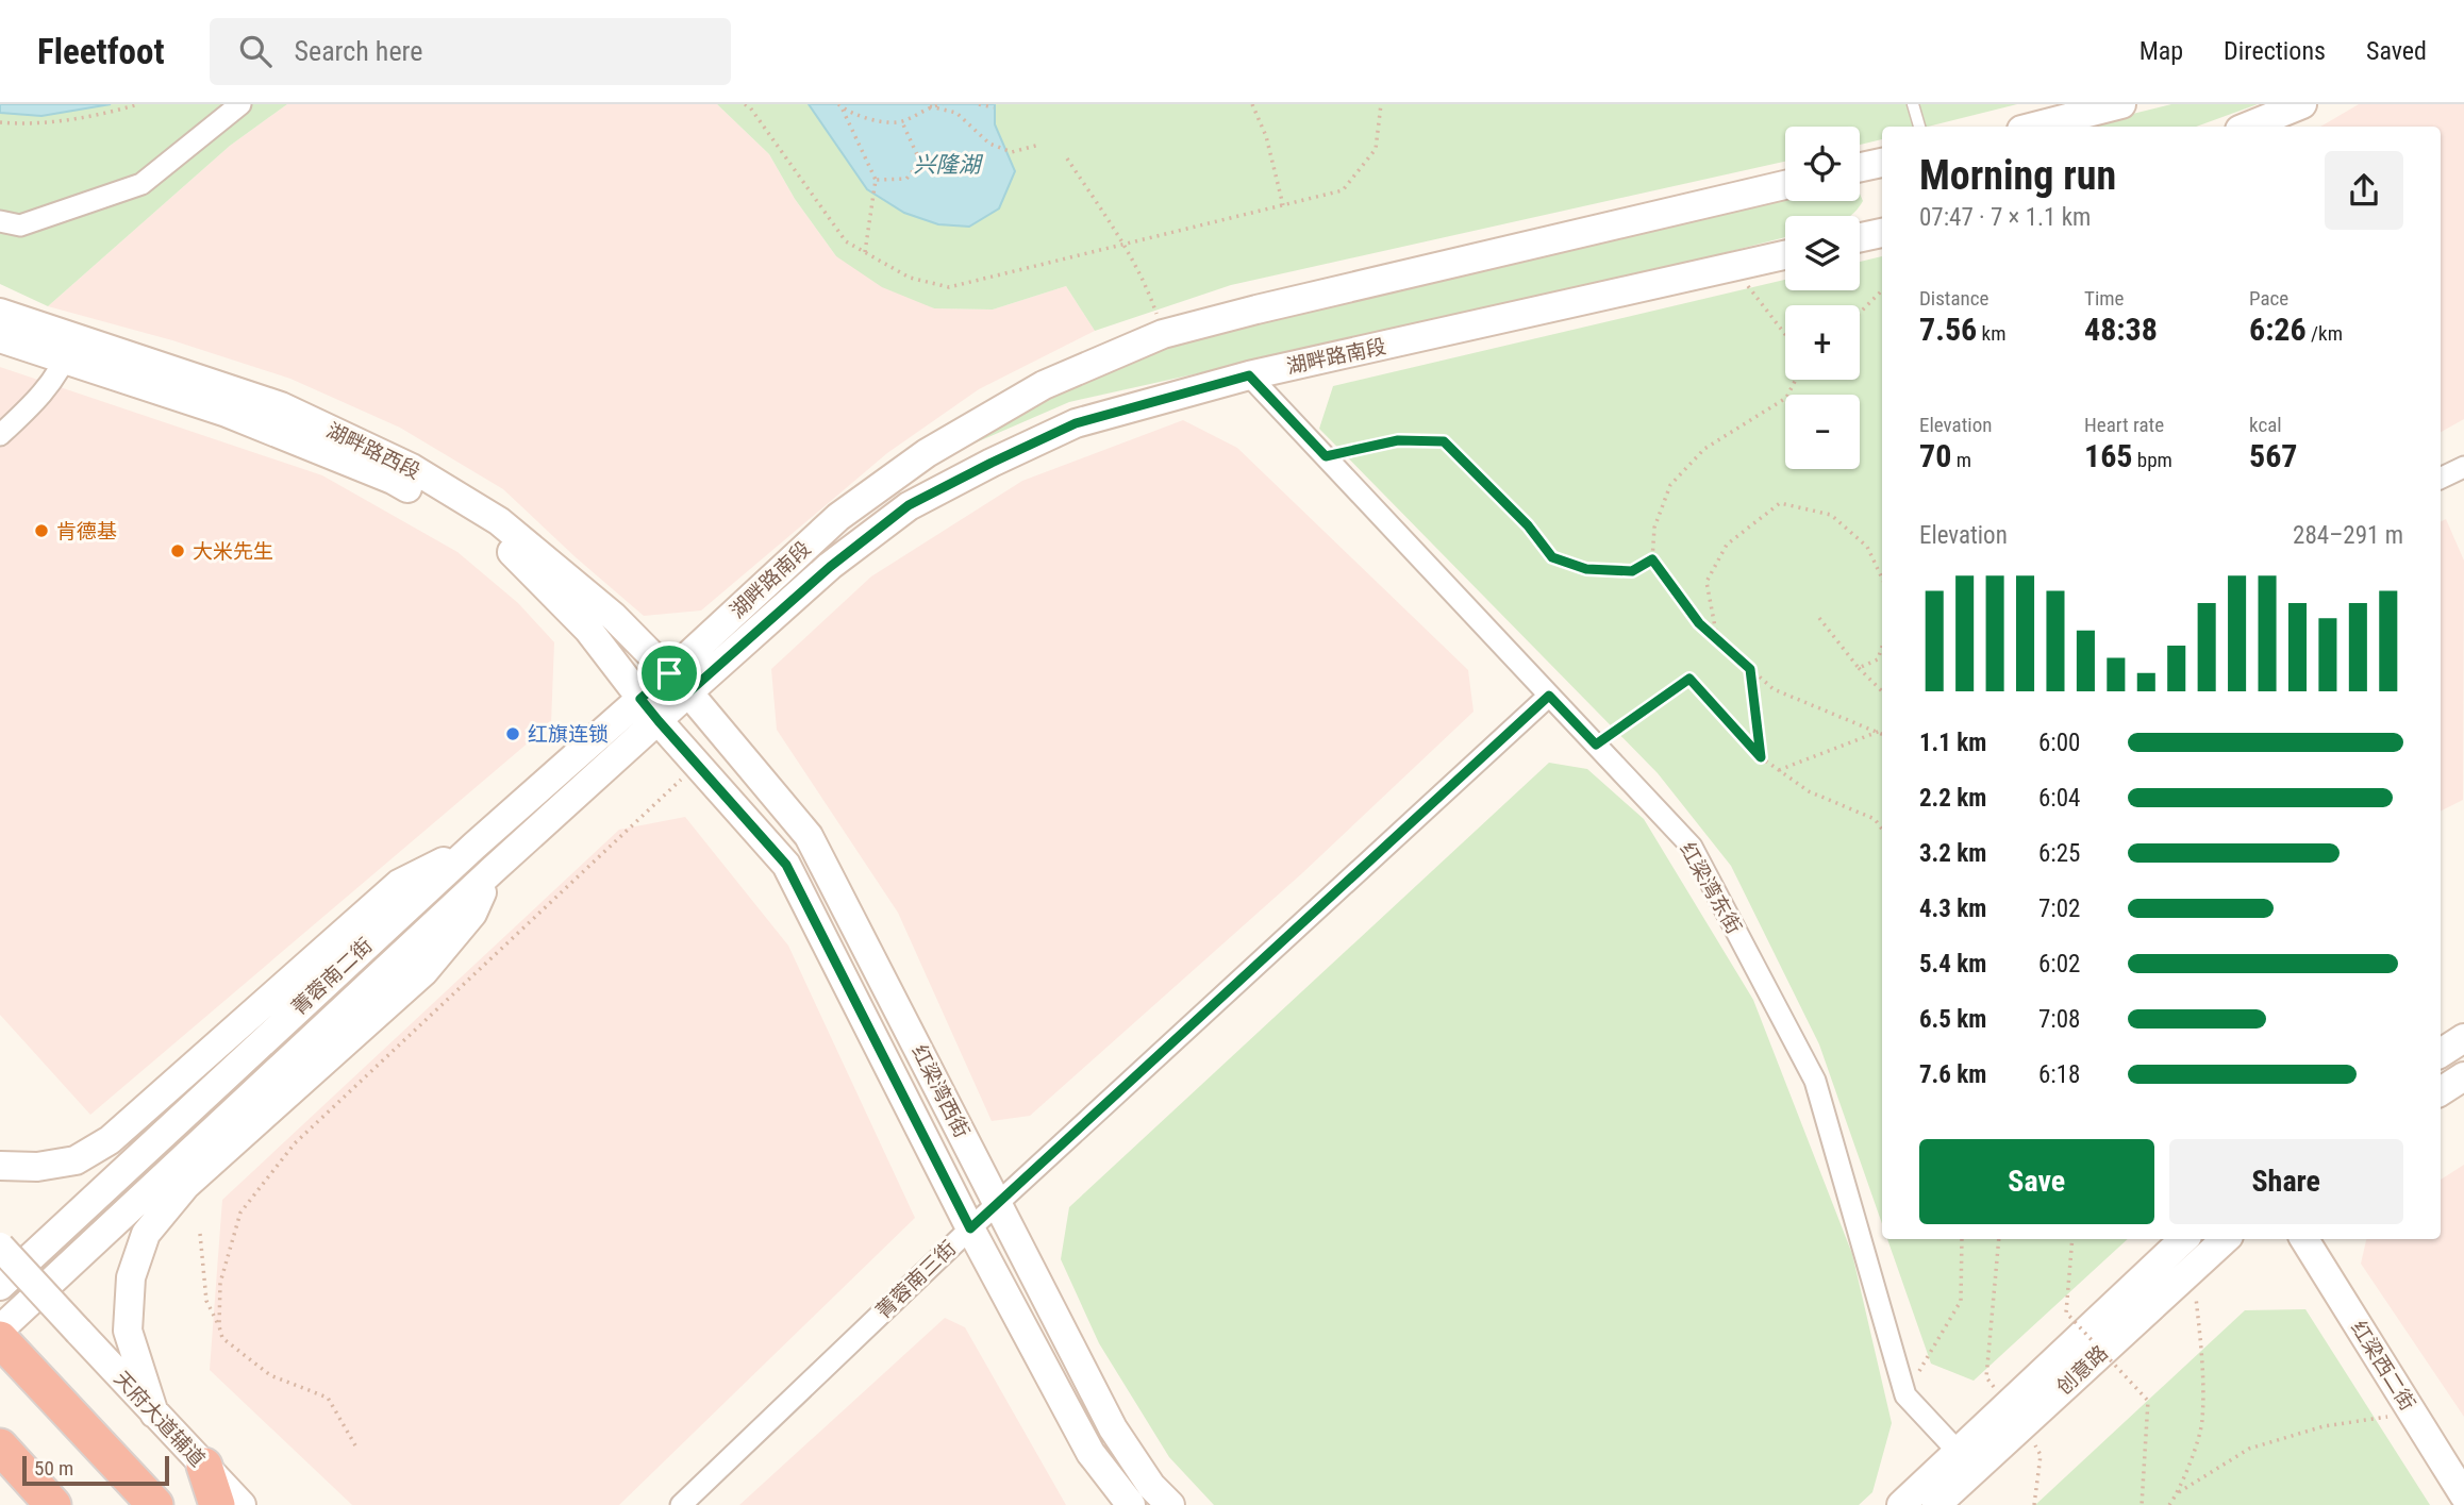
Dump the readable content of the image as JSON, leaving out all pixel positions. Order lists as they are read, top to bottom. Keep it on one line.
{"streets":{"main road":["湖畔路南段","湖畔路西段","菁蓉南二街","红梁湾西街","红梁西二街","创意路","天府大道辅道"],"street":["红梁湾东街","菁蓉南三街"]},"crossings":[["湖畔路南段","湖畔路西段"],["湖畔路南段","红梁湾东街"],["湖畔路南段","菁蓉南二街"],["湖畔路南段","红梁湾西街"],["湖畔路西段","菁蓉南二街"],["湖畔路西段","红梁湾西街"],["红梁湾东街","菁蓉南三街"],["红梁湾东街","创意路"],["菁蓉南二街","红梁湾西街"],["红梁湾西街","菁蓉南三街"]],"water":["兴隆湖"],"places":["肯德基","大米先生","红旗连锁"],"scale_bar":"50 m","page":{"header":"Fleetfoot","search":"Search here","nav":["Map","Directions","Saved"],"map_buttons":["+","−"],"heading":["Morning run","07:47 · 7 × 1.1 km"],"stats":[["Distance","7.56 km"],["Time","48:38"],["Pace","6:26 /km"],["Elevation","70 m"],["Heart rate","165 bpm"],["kcal","567"]],"chart":["Elevation","284–291 m"],"list":[{"name":"1.1 km","note":"6:00"},{"name":"2.2 km","note":"6:04"},{"name":"3.2 km","note":"6:25"},{"name":"4.3 km","note":"7:02"},{"name":"5.4 km","note":"6:02"},{"name":"6.5 km","note":"7:08"},{"name":"7.6 km","note":"6:18"}],"buttons":["Save","Share"],"scale":"50 m"}}
